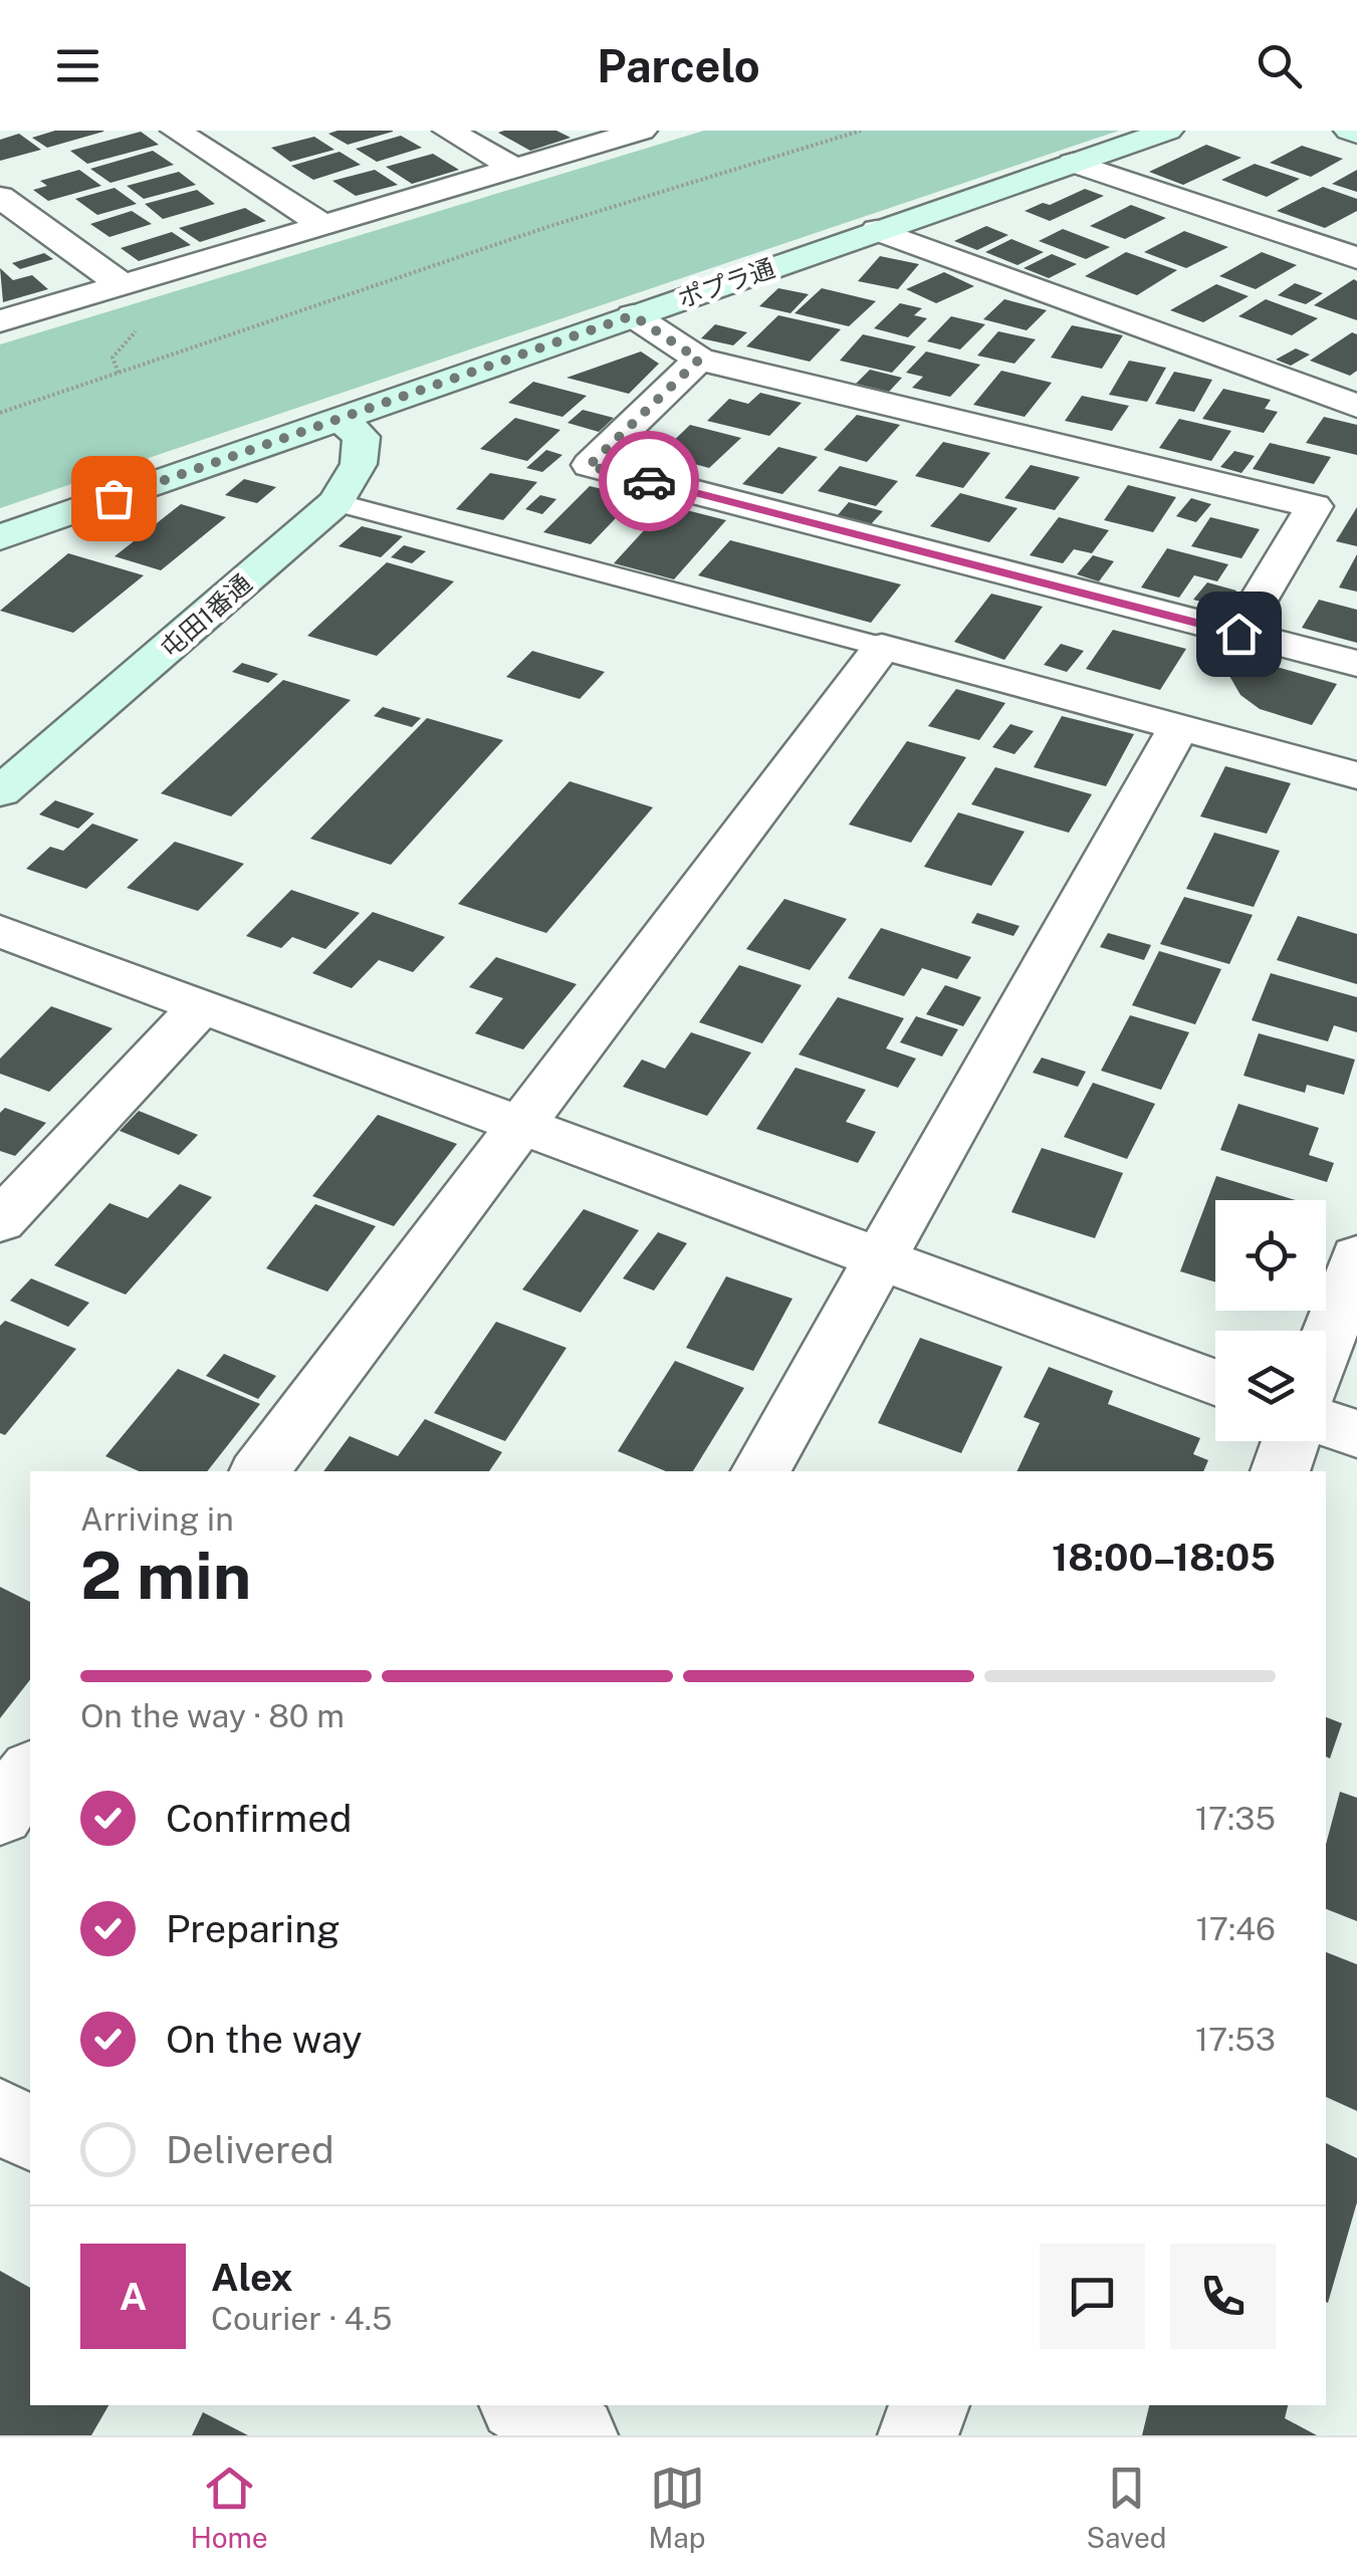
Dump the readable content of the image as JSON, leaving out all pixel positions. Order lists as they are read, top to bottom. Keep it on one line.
{"streets":{"street":["ポプラ通","屯田1番通"]},"crossings":[["ポプラ通","屯田1番通"]],"page":{"header":"Parcelo","heading":["2 min","Arriving in","18:00–18:05"],"panel":["Alex","Courier · 4.5"],"bar":"On the way · 80 m","list":[["Confirmed","17:35"],["Preparing","17:46"],["On the way","17:53"],"Delivered"],"round":"A","tabs":["Home","Map","Saved"]}}
